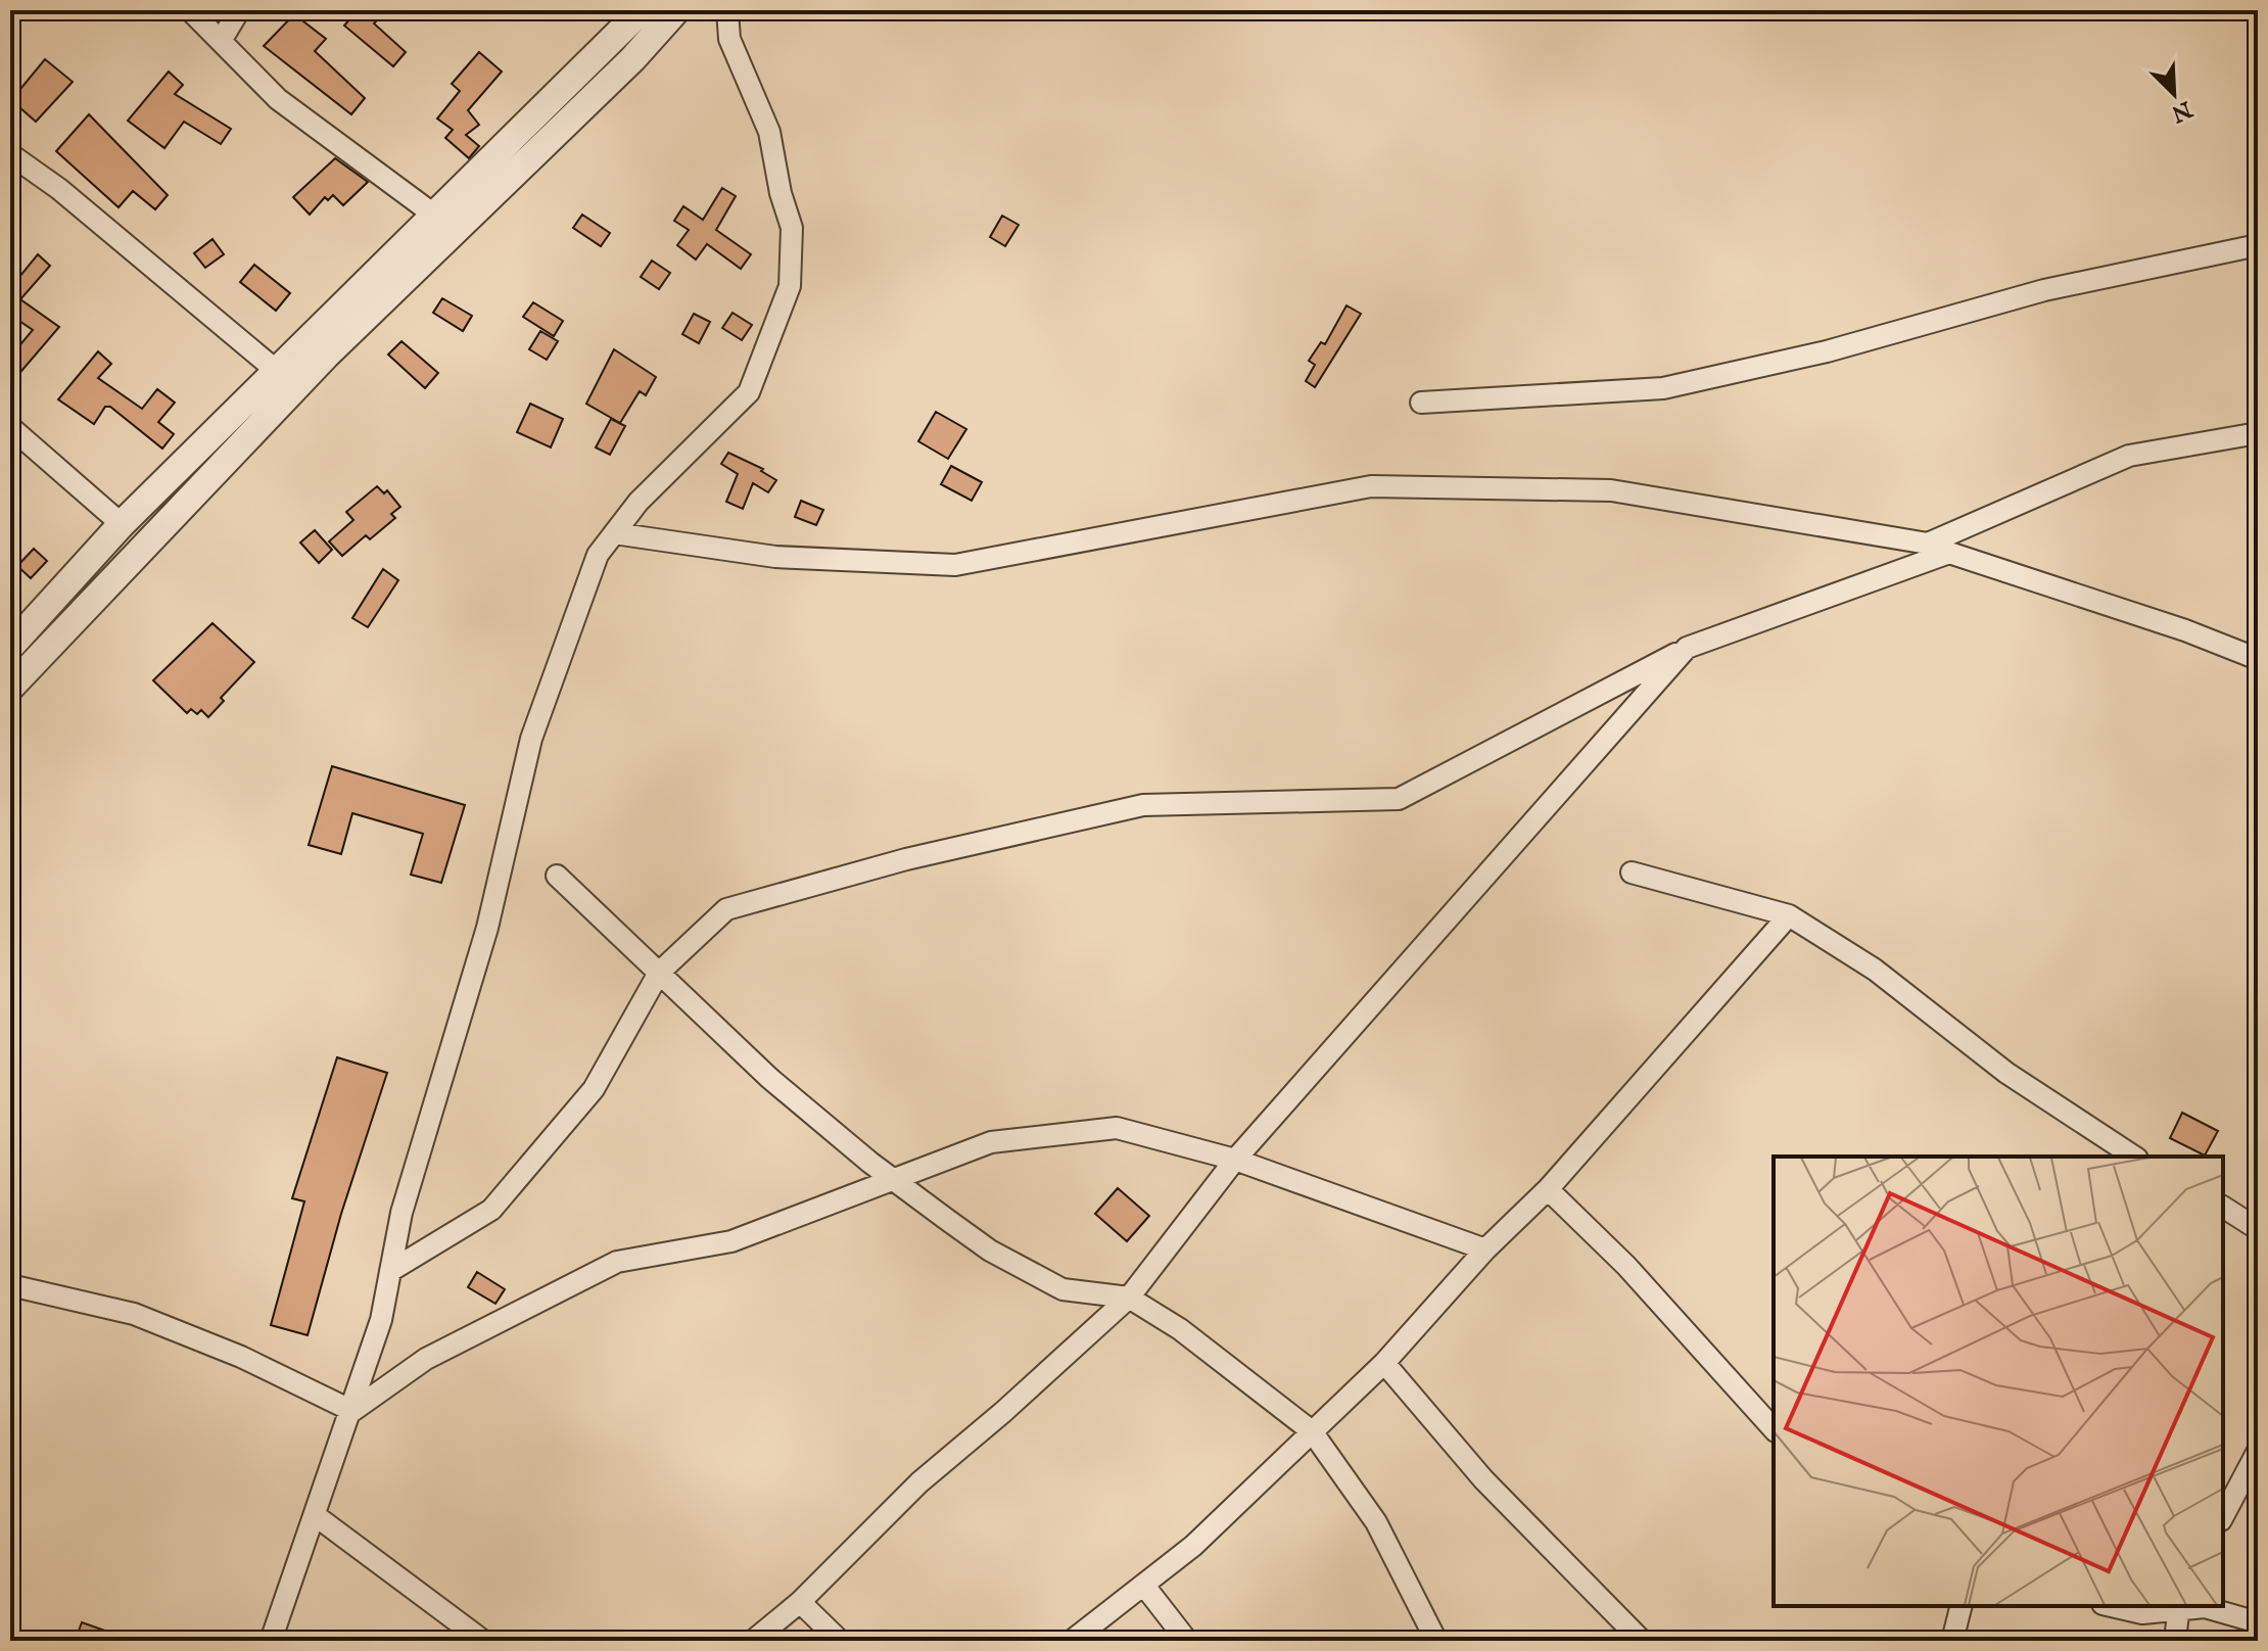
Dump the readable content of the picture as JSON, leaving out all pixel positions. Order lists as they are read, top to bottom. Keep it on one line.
{"north":"bottom right"}
